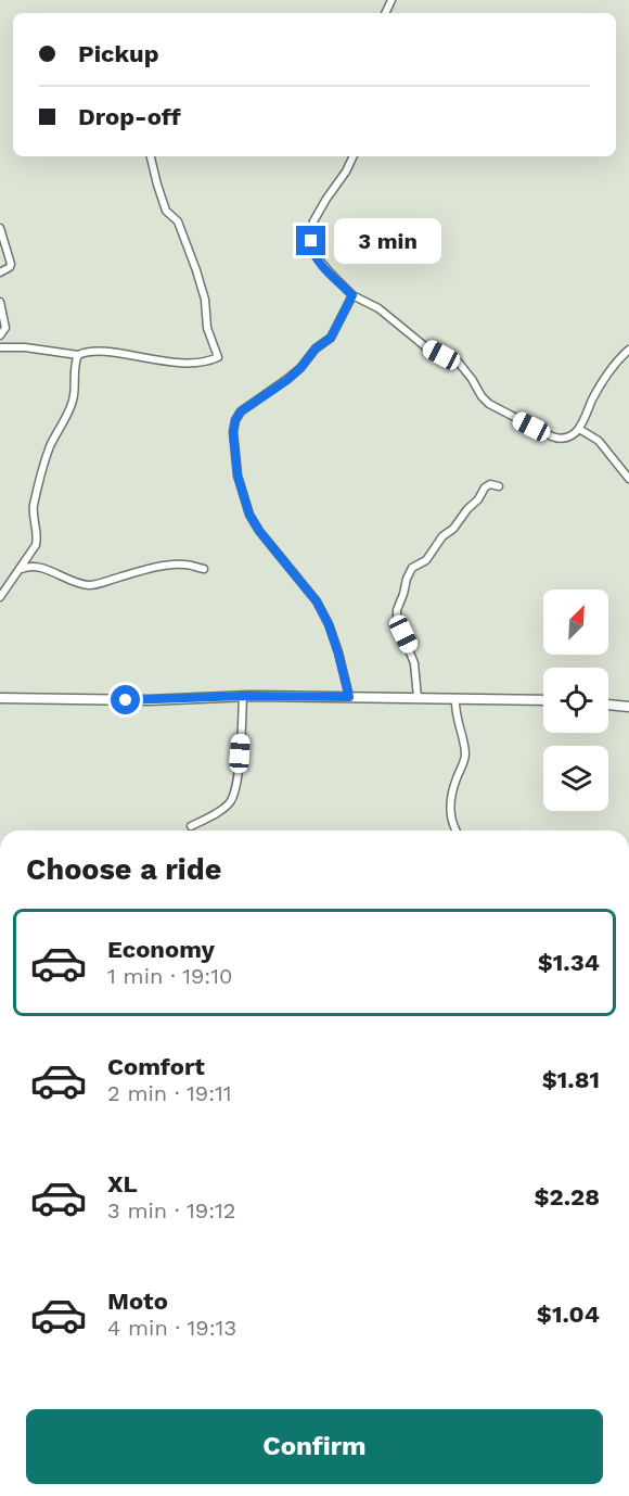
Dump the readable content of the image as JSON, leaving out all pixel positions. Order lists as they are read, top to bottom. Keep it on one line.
{"north":"top right","page":{"banner":["Pickup","Drop-off"],"bubble":"3 min","heading":"Choose a ride","list":[{"name":"Economy","note":"1 min · 19:10","value":"$1.34"},{"name":"Comfort","note":"2 min · 19:11","value":"$1.81"},{"name":"XL","note":"3 min · 19:12","value":"$2.28"},{"name":"Moto","note":"4 min · 19:13","value":"$1.04"}],"buttons":"Confirm"}}
